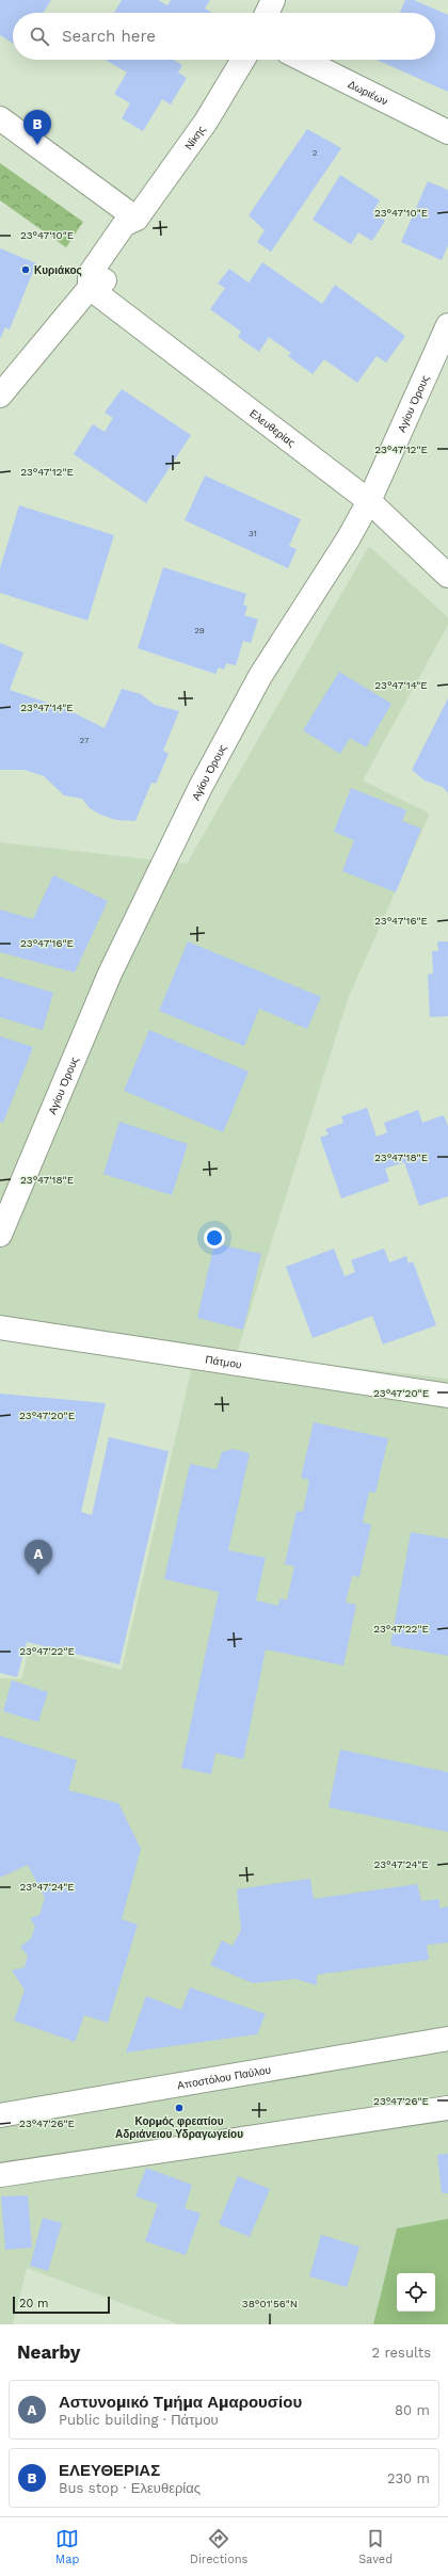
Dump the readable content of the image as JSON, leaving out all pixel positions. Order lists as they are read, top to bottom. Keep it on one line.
{"streets":{"street":["Δωριέων","Νίκης","Αγίου Όρους","Ελευθερίας","Πάτμου","Αποστόλου Παύλου"]},"crossings":[["Νίκης","Ελευθερίας"],["Αγίου Όρους","Ελευθερίας"]],"places":["Κυριάκος","Κορμός φρεατίου Αδριάνειου Υδραγωγείου"],"house_numbers":["2","31","29","27"],"scale_bar":"20 m","page":{"search":"Search here","pins":["B","A"],"scale":"20 m","heading":["Nearby","2 results"],"list":[{"mark":"A","name":"Αστυνομικό Τμήμα Αμαρουσίου","note":"Public building · Πάτμου","value":"80 m"},{"mark":"B","name":"ΕΛΕΥΘΕΡΙΑΣ","note":"Bus stop · Ελευθερίας","value":"230 m"}],"nav":["Map","Directions","Saved"]},"coordinates":["23°47'10\"E","23°47'12\"E","23°47'14\"E","23°47'16\"E","23°47'18\"E","23°47'20\"E","23°47'22\"E","23°47'24\"E","23°47'26\"E","38°01'56\"N"]}
